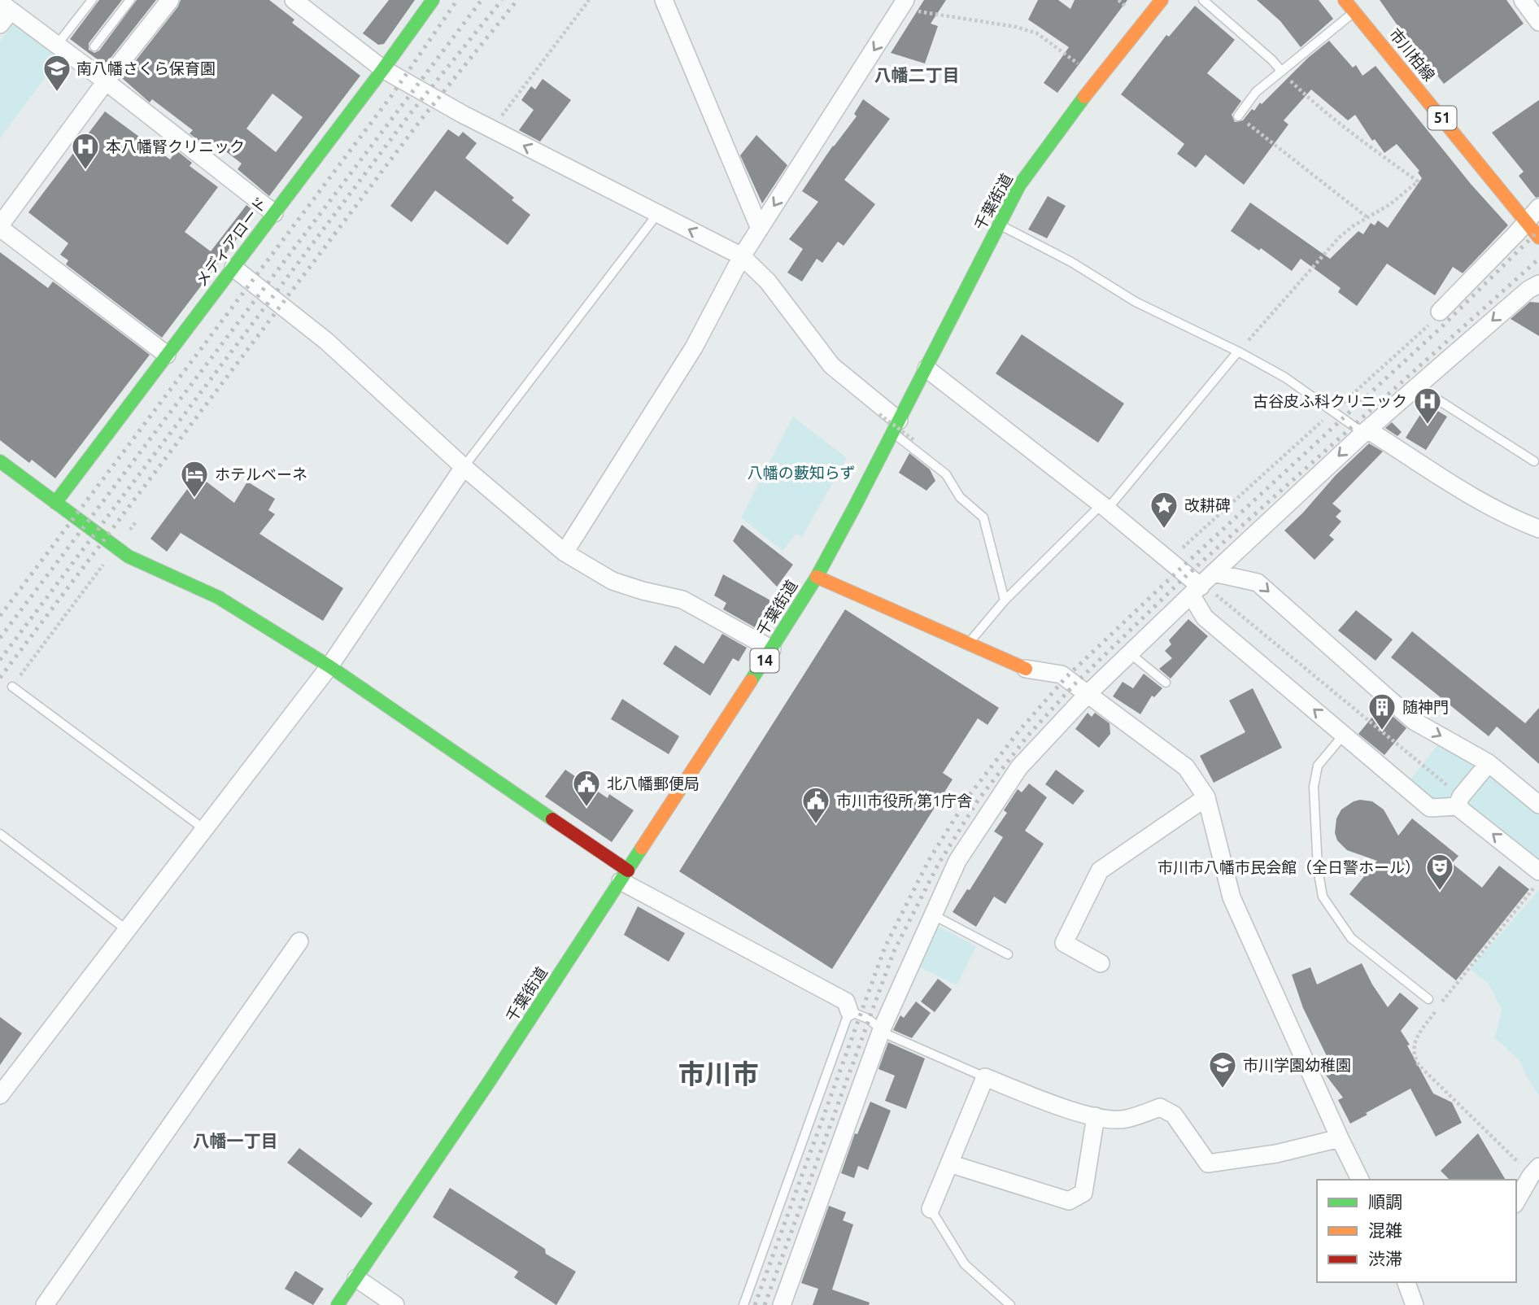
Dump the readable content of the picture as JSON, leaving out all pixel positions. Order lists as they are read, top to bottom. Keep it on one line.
{"streets":{"main road":["市川柏線","51","千葉街道","メディアロード","14"]},"districts":["八幡二丁目","市川市","八幡一丁目"],"parks":["八幡の藪知らず"],"places":{"school or university":["南八幡さくら保育園","市川学園幼稚園"],"hospital":["本八幡腎クリニック","古谷皮ふ科クリニック"],"hotel":["ホテルベーネ"],"place":["改耕碑"],"building":["随神門"],"public building":["北八幡郵便局","市川市役所 第1庁舎"],"theatre":["市川市八幡市民会館（全日警ホール）"]},"legend":["順調","混雑","渋滞"]}
